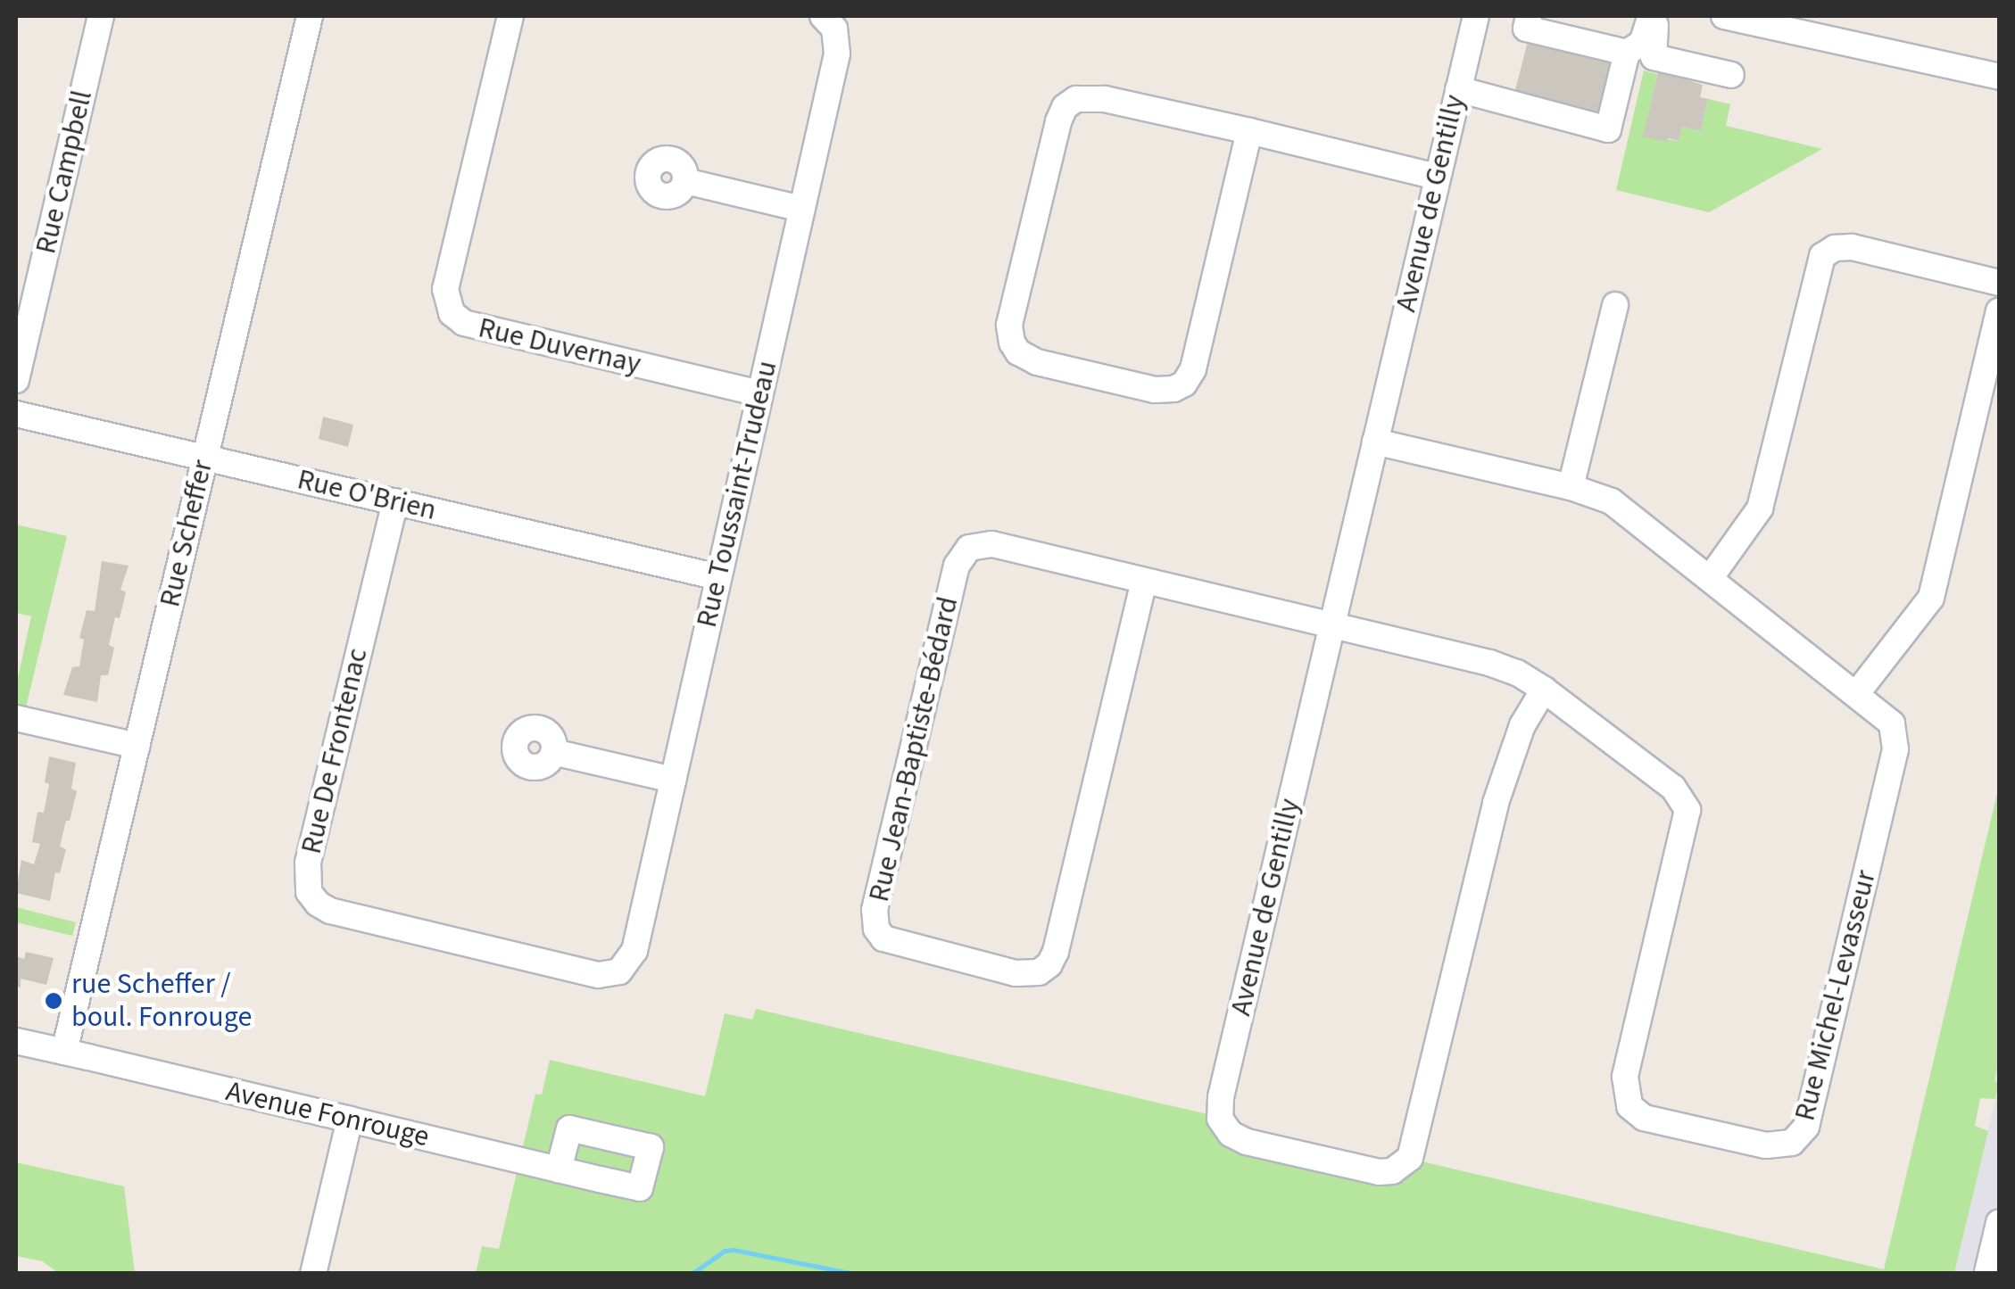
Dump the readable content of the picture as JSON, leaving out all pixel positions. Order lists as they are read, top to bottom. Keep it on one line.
{"streets":{"street":["Rue Campbell","Avenue de Gentilly","Rue Duvernay","Rue Toussaint-Trudeau","Rue O'Brien","Rue Scheffer","Rue Jean-Baptiste-Bédard","Rue De Frontenac","Rue Michel-Levasseur","Avenue Fonrouge"]},"crossings":[["Avenue de Gentilly","Rue Jean-Baptiste-Bédard"],["Avenue de Gentilly","Rue Michel-Levasseur"],["Rue Duvernay","Rue Toussaint-Trudeau"],["Rue Toussaint-Trudeau","Rue O'Brien"],["Rue Toussaint-Trudeau","Rue De Frontenac"],["Rue O'Brien","Rue Scheffer"],["Rue O'Brien","Rue De Frontenac"],["Rue Scheffer","Avenue Fonrouge"],["Rue Jean-Baptiste-Bédard","Rue Michel-Levasseur"]],"places":["rue Scheffer / boul. Fonrouge"]}
